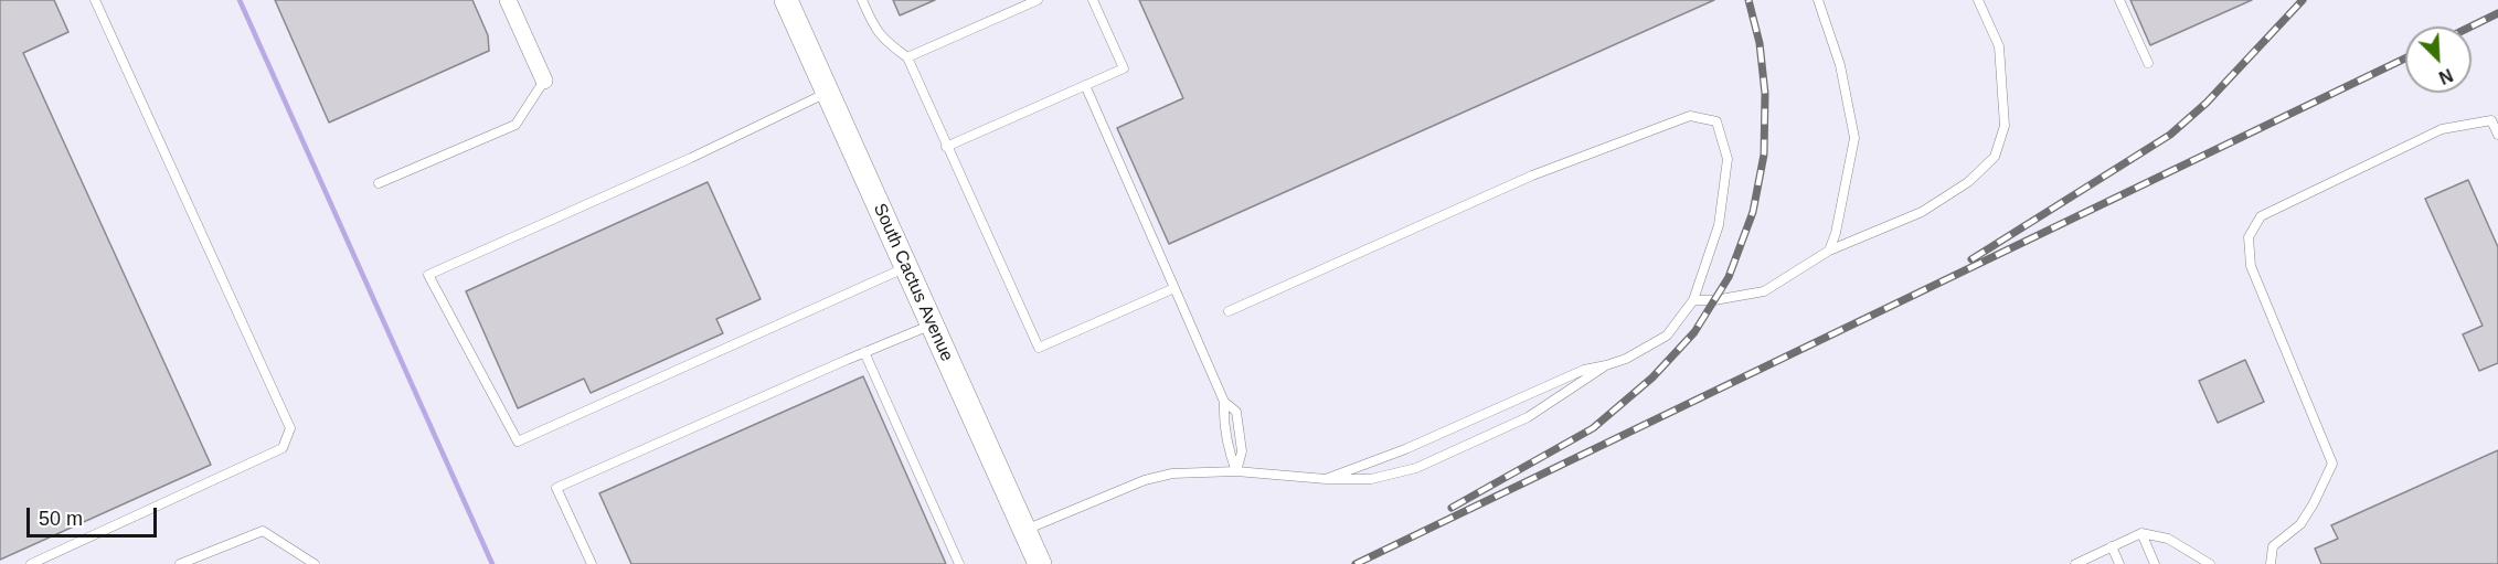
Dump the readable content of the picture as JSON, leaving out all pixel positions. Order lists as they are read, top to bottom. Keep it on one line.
{"streets":{"main road":["South Cactus Avenue"]},"scale_bar":"50 m","north":"bottom right"}
